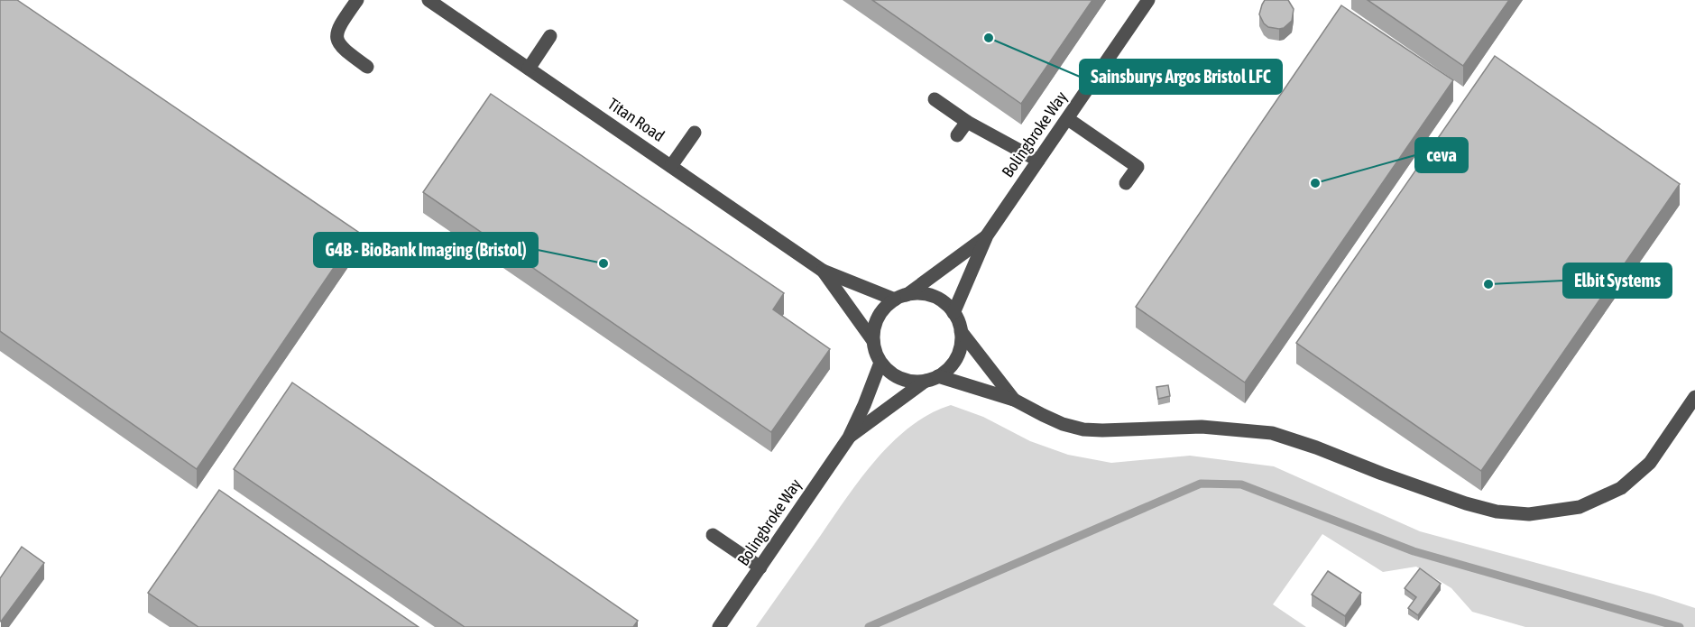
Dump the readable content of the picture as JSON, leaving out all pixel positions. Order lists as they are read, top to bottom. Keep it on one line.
{"streets":{"street":["Titan Road","Bolingbroke Way"]},"crossings":[["Titan Road","Bolingbroke Way"]],"places":["Sainsburys Argos Bristol LFC","ceva","G4B - BioBank Imaging (Bristol)","Elbit Systems"]}
